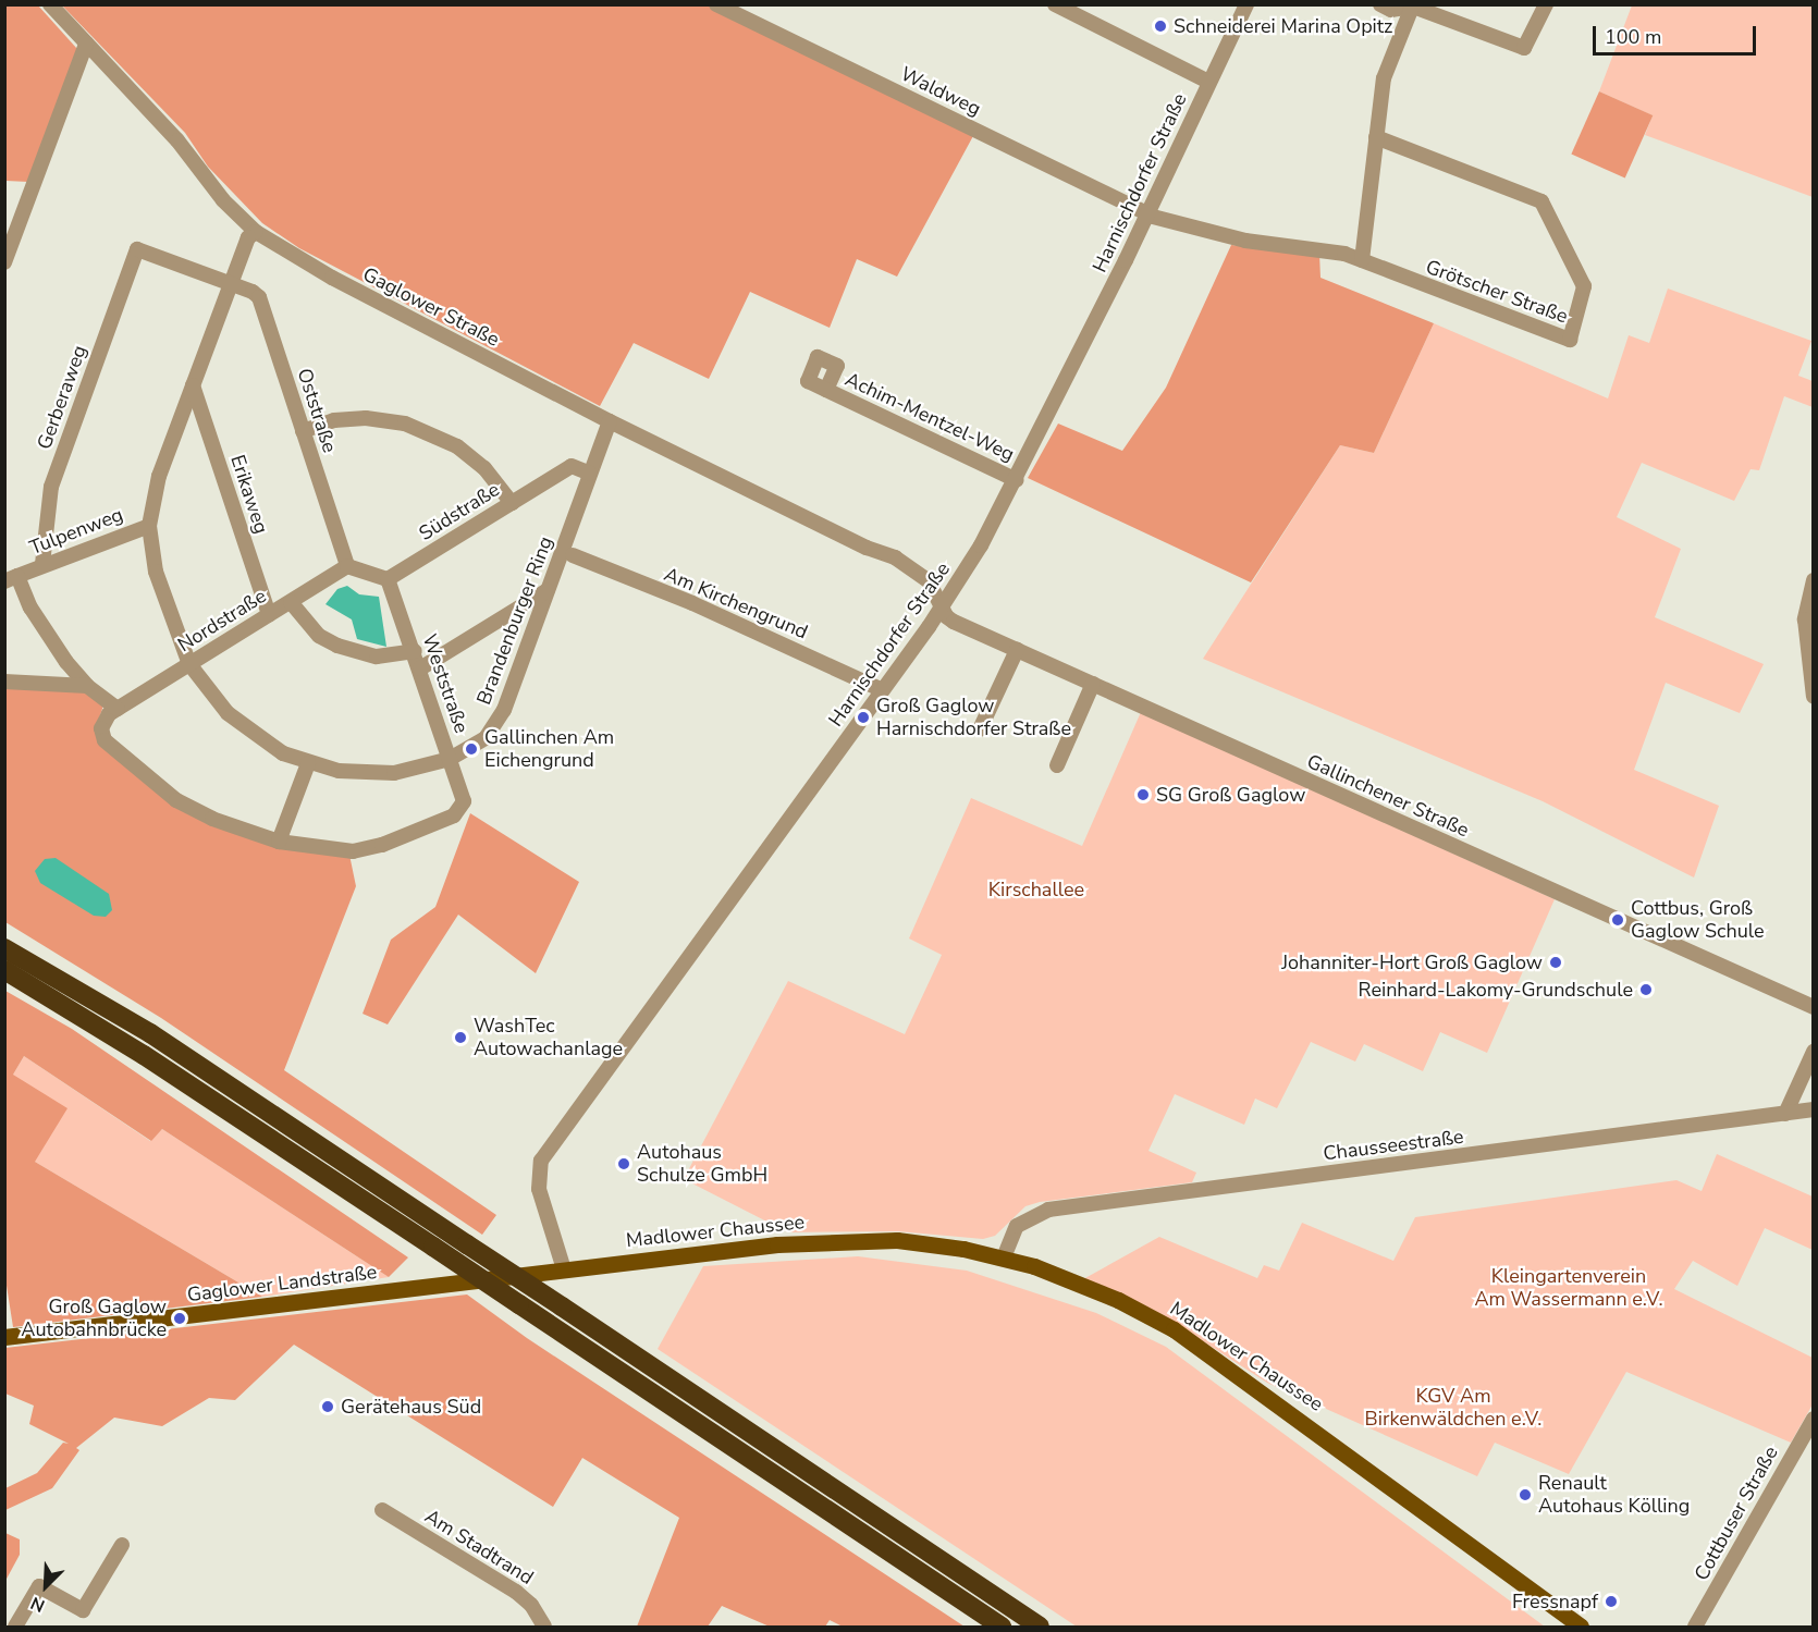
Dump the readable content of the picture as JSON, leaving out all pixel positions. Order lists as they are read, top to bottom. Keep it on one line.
{"streets":{"main road":["Madlower Chaussee","Gaglower Landstraße"],"street":["Waldweg","Harnischdorfer Straße","Grötscher Straße","Gaglower Straße","Gerberaweg","Oststraße","Achim-Mentzel-Weg","Erikaweg","Südstraße","Tulpenweg","Am Kirchengrund","Nordstraße","Brandenburger Ring","Weststraße","Gallinchener Straße","Chausseestraße","Cottbuser Straße","Am Stadtrand"]},"crossings":[["Waldweg","Harnischdorfer Straße"],["Waldweg","Grötscher Straße"],["Harnischdorfer Straße","Grötscher Straße"],["Harnischdorfer Straße","Gaglower Straße"],["Harnischdorfer Straße","Achim-Mentzel-Weg"],["Harnischdorfer Straße","Am Kirchengrund"],["Harnischdorfer Straße","Gallinchener Straße"],["Harnischdorfer Straße","Madlower Chaussee"],["Harnischdorfer Straße","Gaglower Landstraße"],["Gaglower Straße","Brandenburger Ring"],["Gaglower Straße","Gallinchener Straße"],["Gerberaweg","Oststraße"],["Gerberaweg","Tulpenweg"],["Oststraße","Nordstraße"],["Oststraße","Brandenburger Ring"],["Erikaweg","Nordstraße"],["Erikaweg","Brandenburger Ring"],["Südstraße","Brandenburger Ring"],["Südstraße","Weststraße"],["Tulpenweg","Nordstraße"],["Tulpenweg","Brandenburger Ring"],["Nordstraße","Brandenburger Ring"],["Brandenburger Ring","Weststraße"],["Chausseestraße","Madlower Chaussee"],["Madlower Chaussee","Gaglower Landstraße"]],"parks":["Kirschallee","Kleingartenverein Am Wassermann e.V.","KGV Am Birkenwäldchen e.V."],"places":["Schneiderei Marina Opitz","Groß Gaglow Harnischdorfer Straße","Gallinchen Am Eichengrund","SG Groß Gaglow","Cottbus, Groß Gaglow Schule","Johanniter-Hort Groß Gaglow","Reinhard-Lakomy-Grundschule","WashTec Autowachanlage","Autohaus Schulze GmbH","Groß Gaglow Autobahnbrücke","Gerätehaus Süd","Renault Autohaus Kölling","Fressnapf"],"scale_bar":"100 m","north":"bottom left"}
